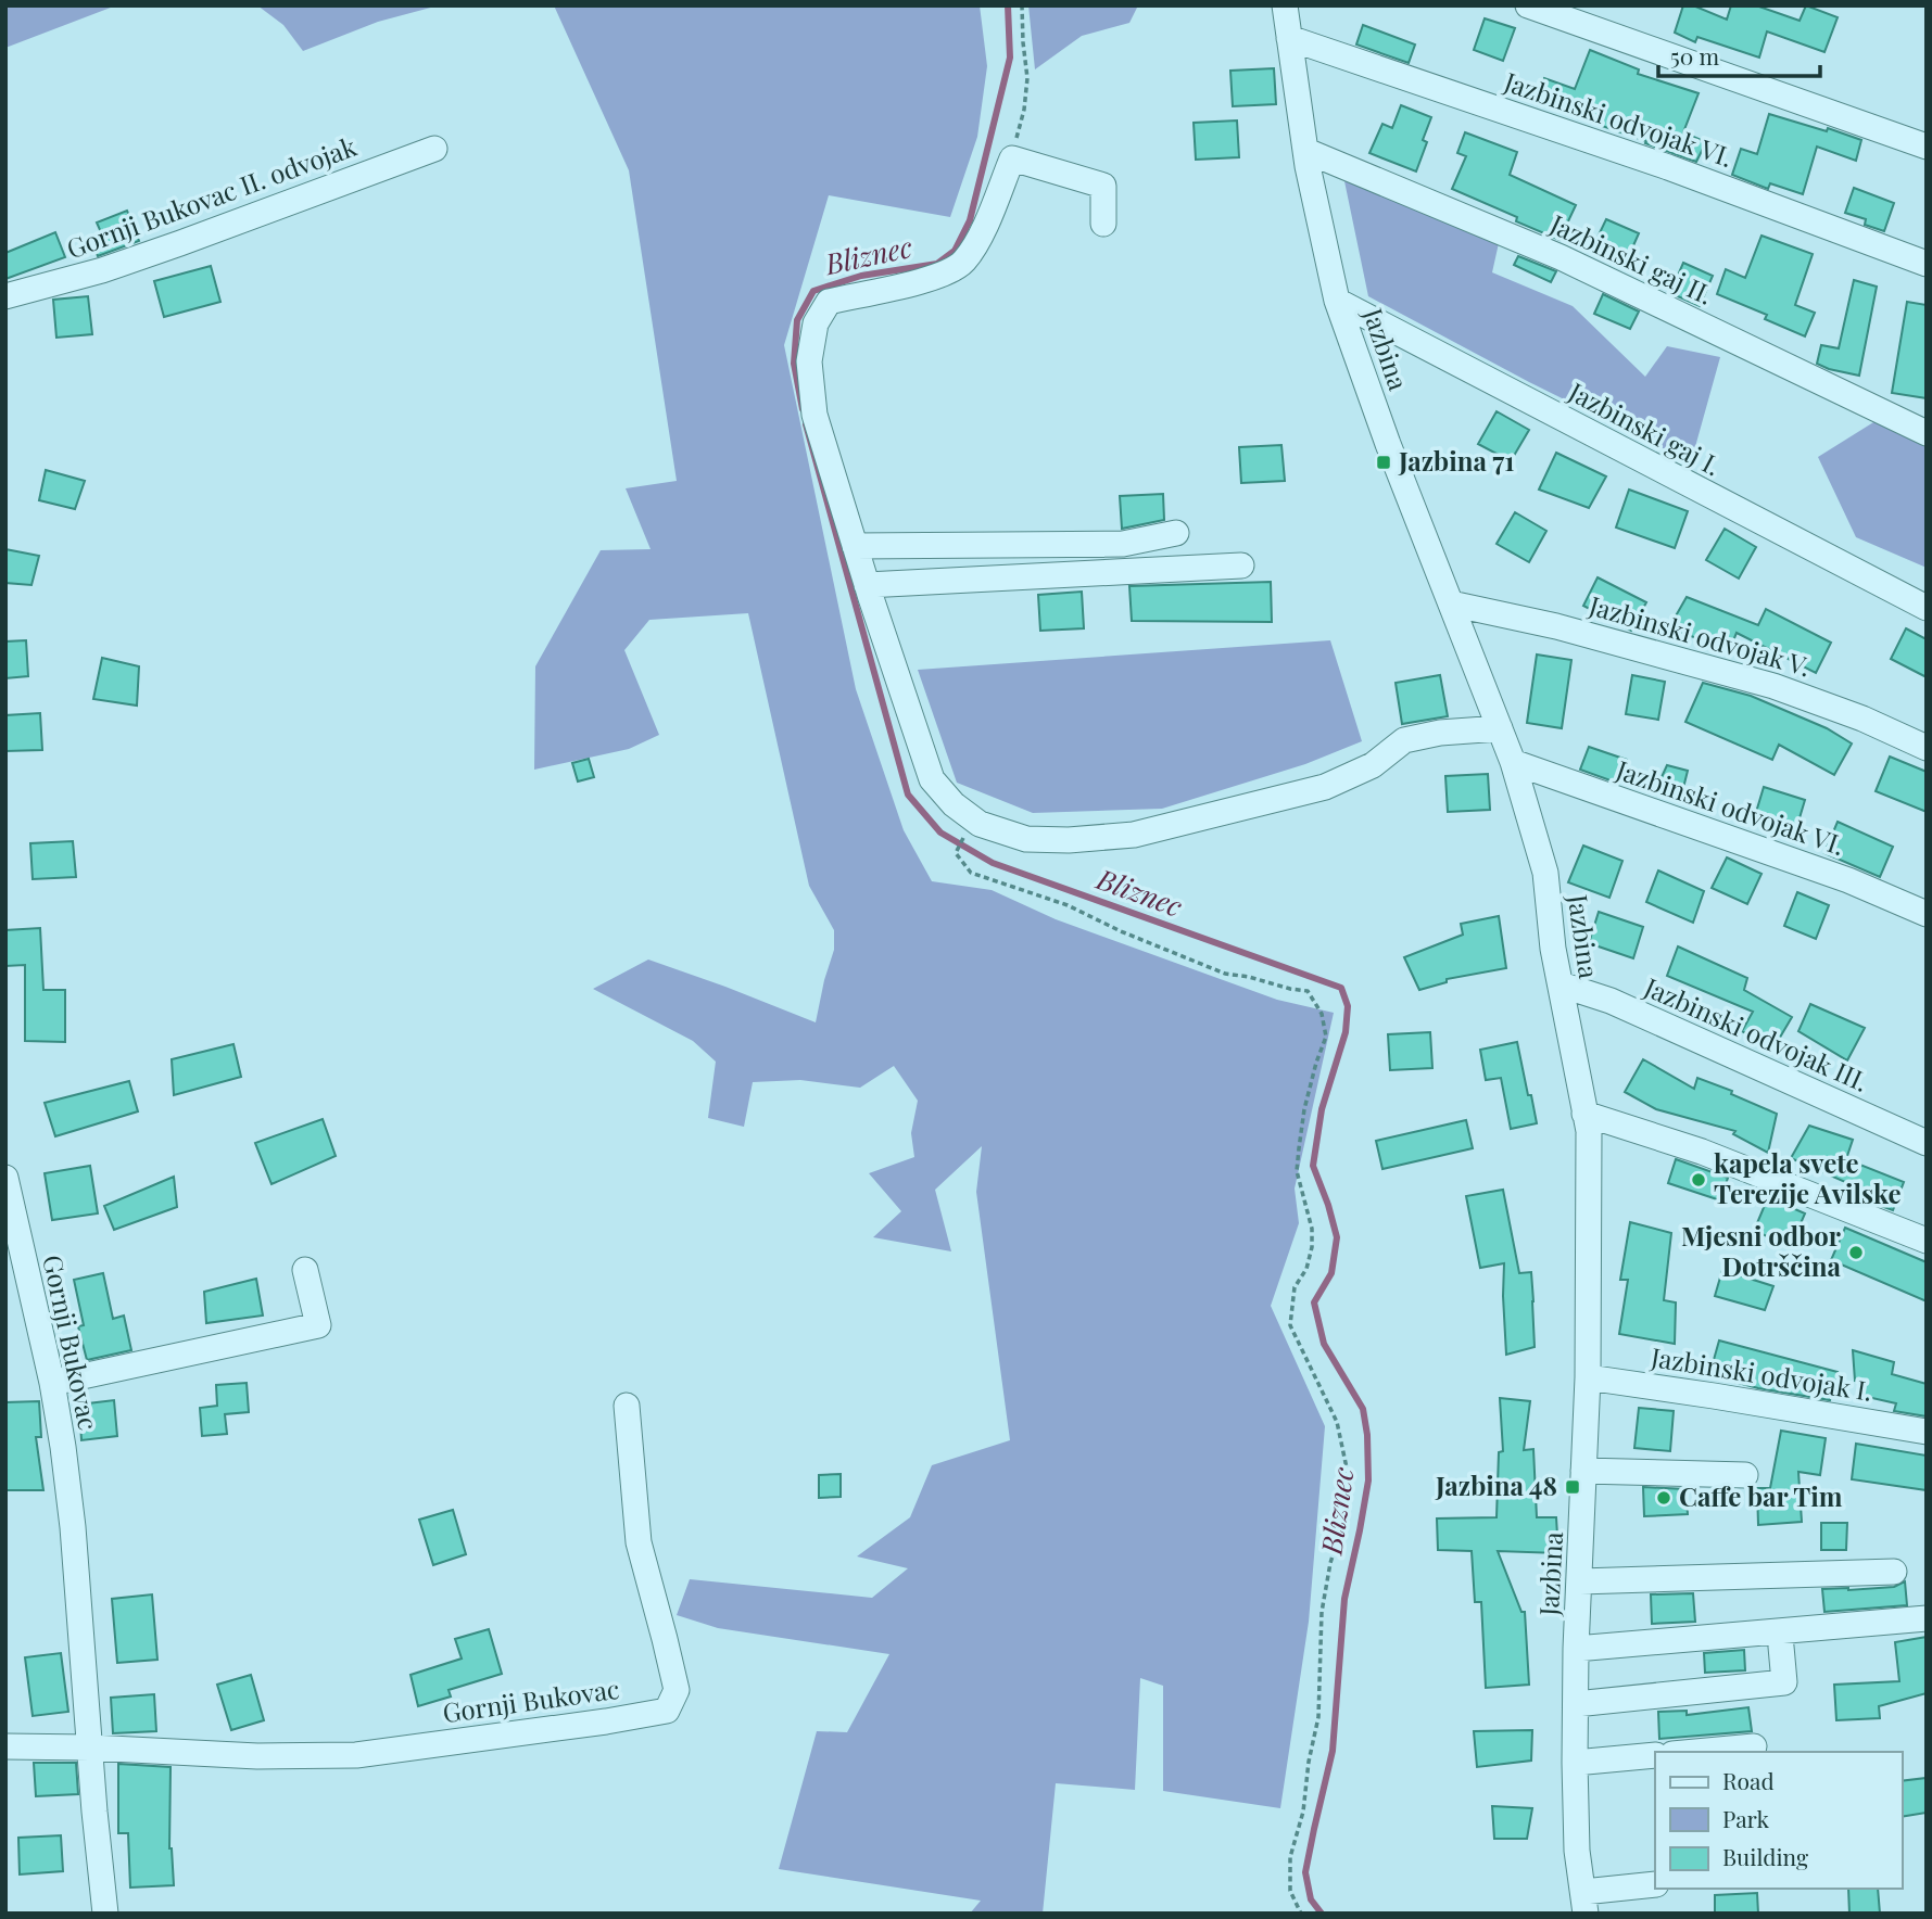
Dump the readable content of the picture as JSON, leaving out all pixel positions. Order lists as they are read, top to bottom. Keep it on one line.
{"streets":{"street":["Jazbinski odvojak VI.","Gornji Bukovac II. odvojak","Jazbinski gaj II.","Jazbina","Jazbinski gaj I.","Jazbinski odvojak V.","Jazbinski odvojak III.","Gornji Bukovac","Jazbinski odvojak I."]},"crossings":[["Jazbinski odvojak VI.","Jazbina"],["Jazbinski gaj II.","Jazbina"],["Jazbina","Jazbinski gaj I."],["Jazbina","Jazbinski odvojak V."],["Jazbina","Jazbinski odvojak III."],["Jazbina","Jazbinski odvojak I."]],"water":["Bliznec"],"places":{"transit":["Jazbina 71","Jazbina 48"],"other":["kapela svete Terezije Avilske","Mjesni odbor Dotrščina","Caffe bar Tim"]},"legend":["Road","Park","Building"],"scale_bar":"50 m"}
